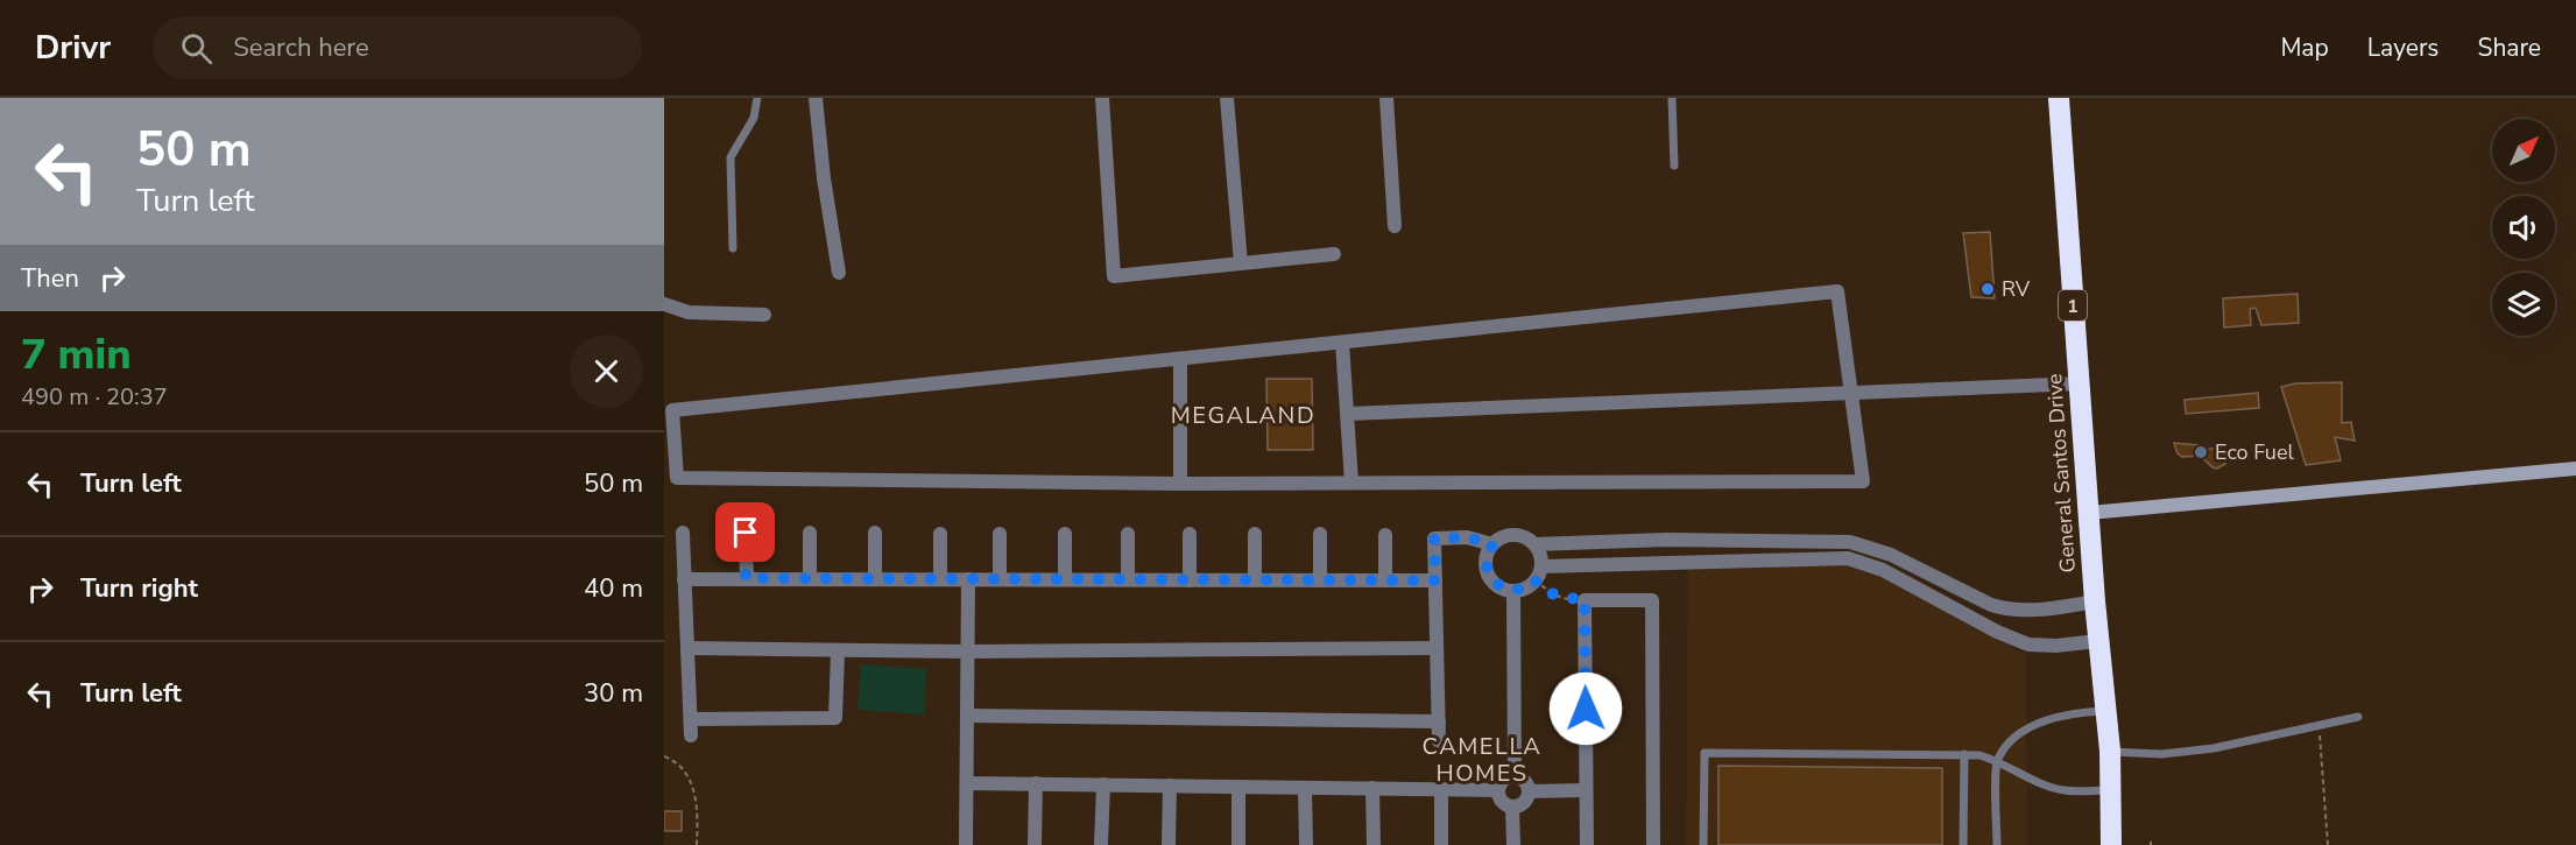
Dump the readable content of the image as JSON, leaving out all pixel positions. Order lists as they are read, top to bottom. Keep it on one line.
{"streets":{"highway":["1","General Santos Drive"]},"districts":["MEGALAND","CAMELLA HOMES"],"places":["RV","Eco Fuel"],"north":"top right","page":{"header":"Drivr","search":"Search here","nav":["Map","Layers","Share"],"turn":["50 m","Turn left"],"then":"Then","heading":["7 min","490 m · 20:37"],"list":[{"name":"Turn left","value":"50 m"},{"name":"Turn right","value":"40 m"},{"name":"Turn left","value":"30 m"}]}}
